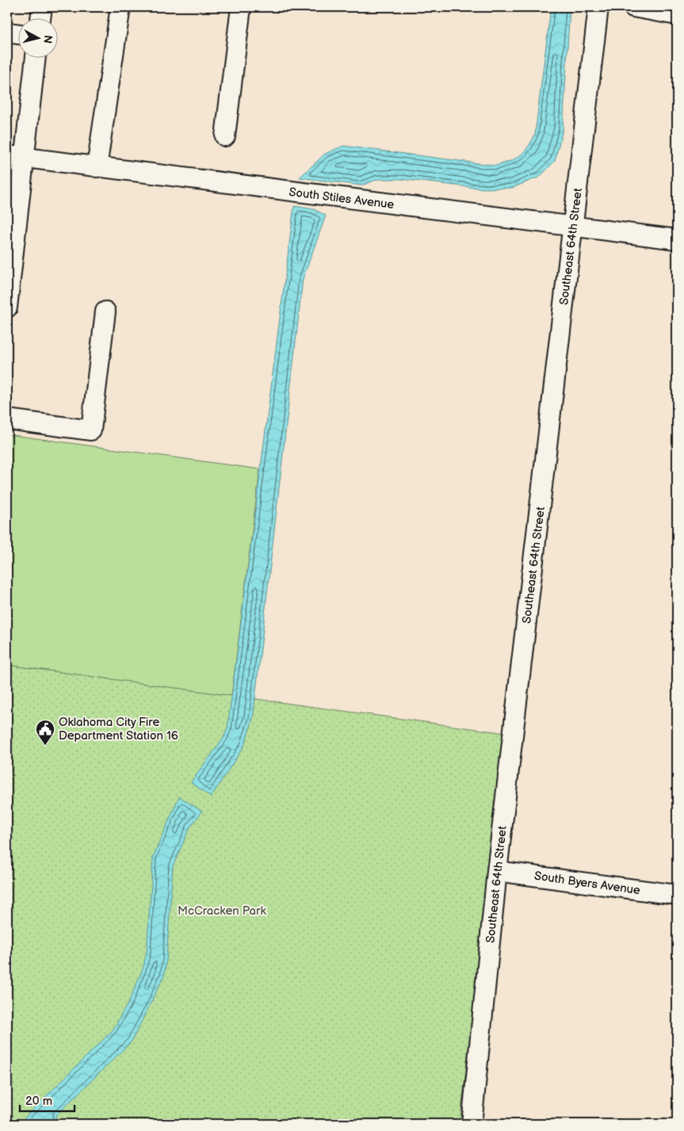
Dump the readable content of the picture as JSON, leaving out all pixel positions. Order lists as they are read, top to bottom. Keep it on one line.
{"streets":{"street":["South Stiles Avenue","Southeast 64th Street","South Byers Avenue"]},"crossings":[["South Stiles Avenue","Southeast 64th Street"],["Southeast 64th Street","South Byers Avenue"]],"parks":["McCracken Park"],"places":{"public building":["Oklahoma City Fire Department Station 16"]},"scale_bar":"20 m","north":"right"}
